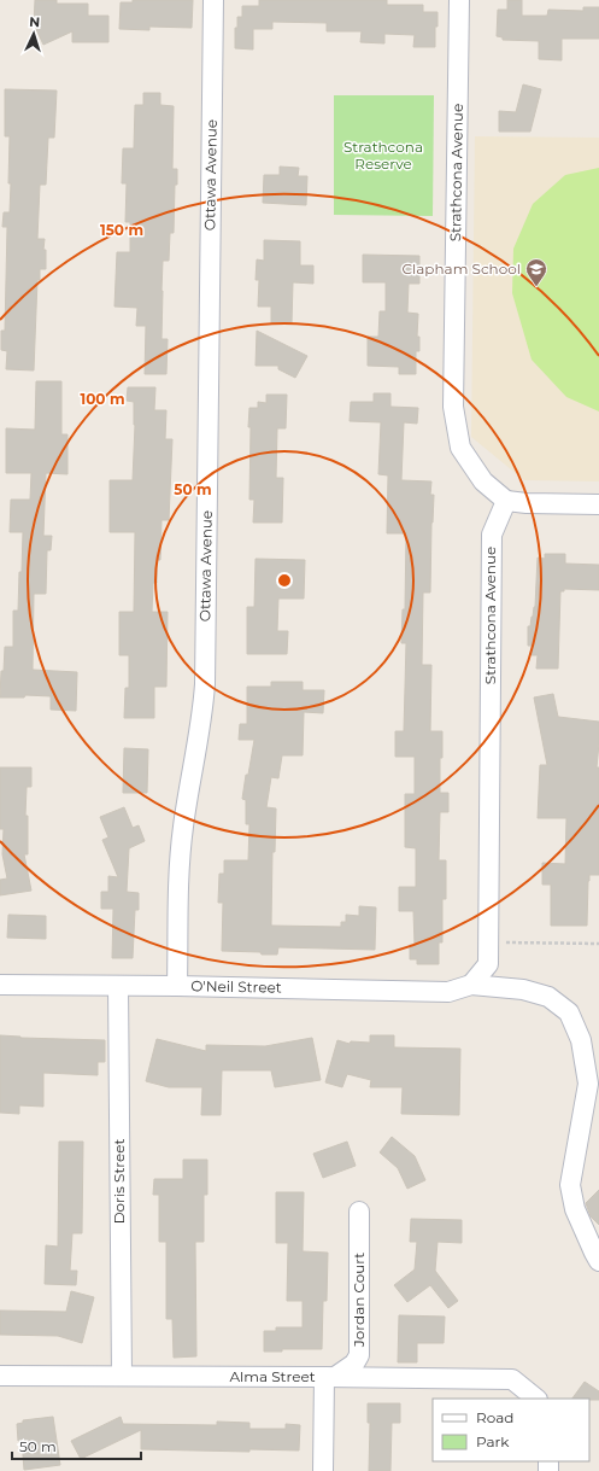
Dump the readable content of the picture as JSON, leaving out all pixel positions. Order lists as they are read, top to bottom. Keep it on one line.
{"streets":{"street":["Strathcona Avenue","Ottawa Avenue","O'Neil Street","Doris Street","Jordan Court","Alma Street"]},"crossings":[["Strathcona Avenue","O'Neil Street"],["Ottawa Avenue","O'Neil Street"],["O'Neil Street","Doris Street"],["Doris Street","Alma Street"],["Jordan Court","Alma Street"]],"parks":["Strathcona Reserve"],"places":{"school or university":["Clapham School"]},"legend":["Road","Park"],"scale_bar":"50 m","north":"top","rings":["150 m","100 m","50 m"]}
